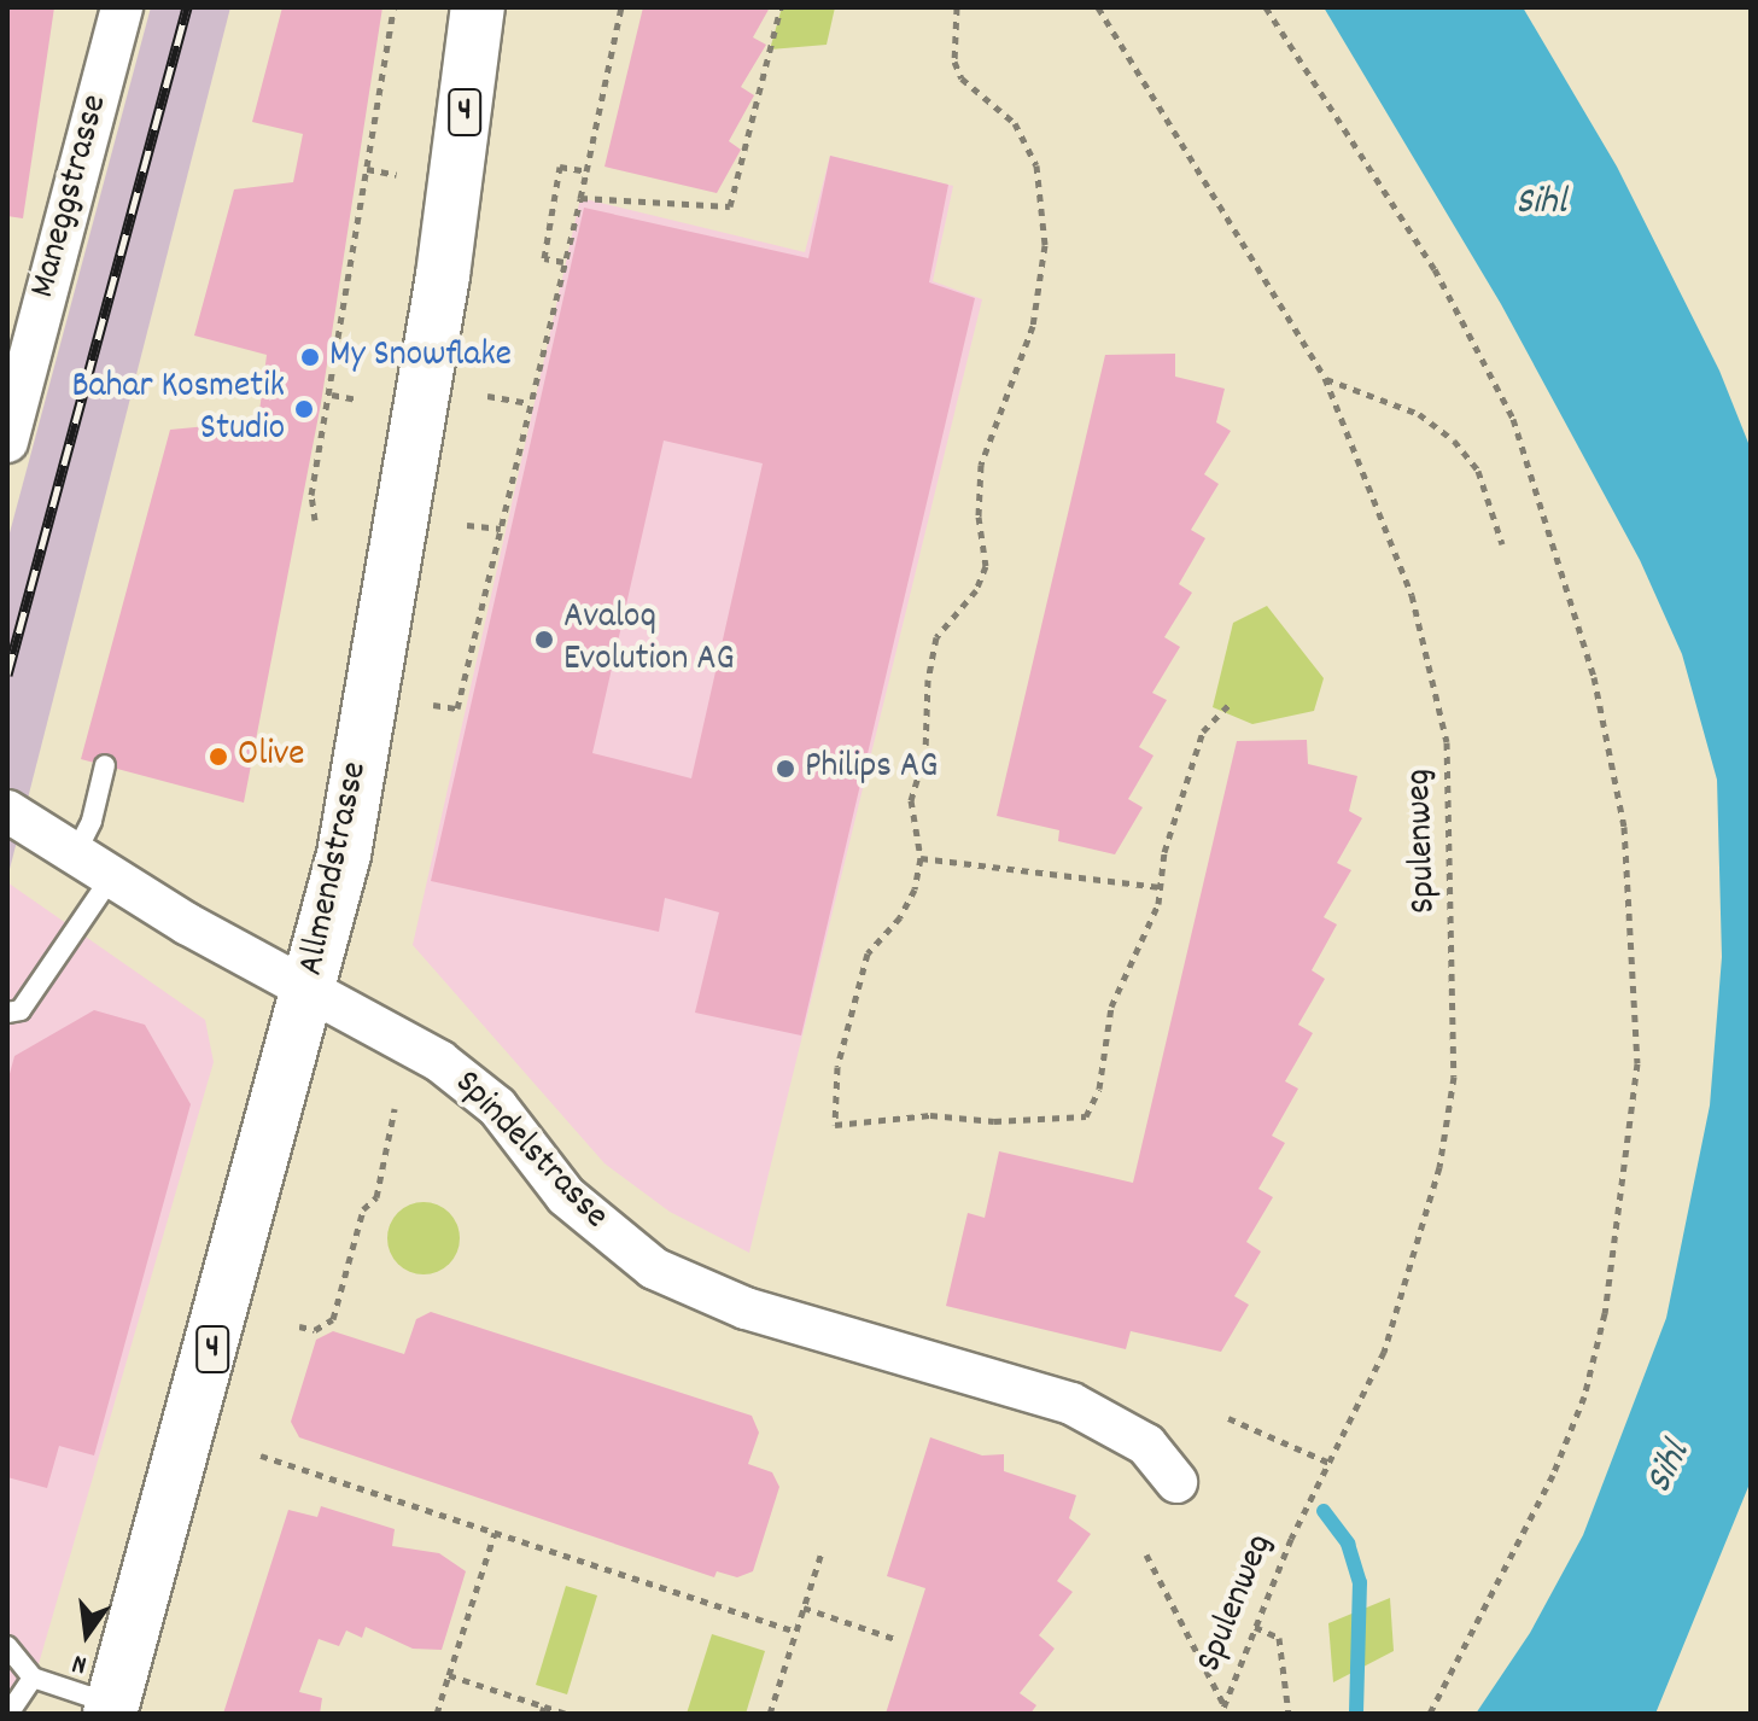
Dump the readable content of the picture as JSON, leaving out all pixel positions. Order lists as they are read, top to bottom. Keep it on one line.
{"streets":{"main road":["4","Allmendstrasse"],"street":["Maneggstrasse","Spindelstrasse"],"path":["Spulenweg"]},"crossings":[["Allmendstrasse","Spindelstrasse"]],"water":["Sihl"],"places":["My Snowflake","Bahar Kosmetik Studio","Avaloq Evolution AG","Olive","Philips AG"],"north":"bottom"}
